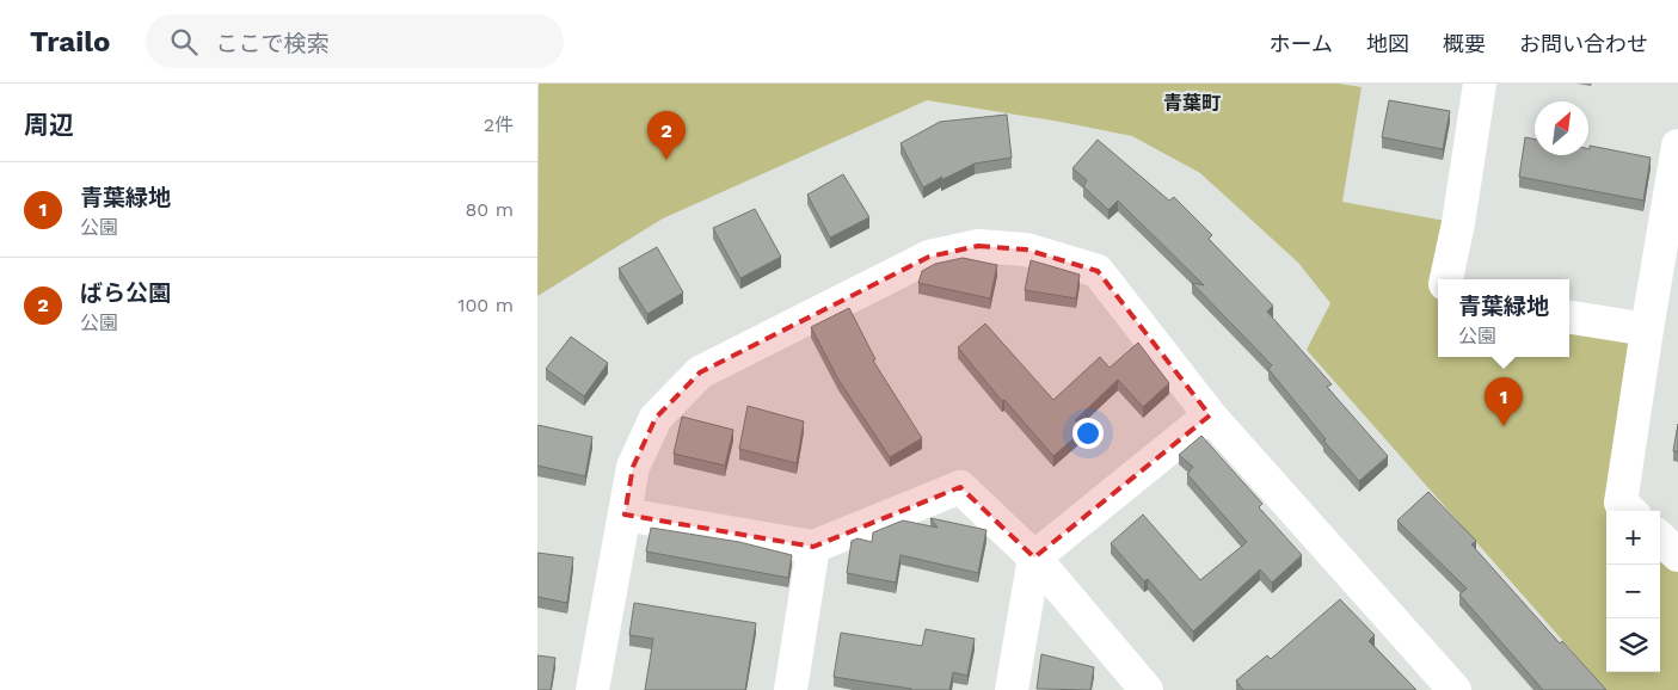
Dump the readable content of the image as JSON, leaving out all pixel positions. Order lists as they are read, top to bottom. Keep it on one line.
{"districts":["青葉町"],"north":"top right","page":{"header":"Trailo","search":"ここで検索","nav":["ホーム","地図","概要","お問い合わせ"],"heading":["周辺","2件"],"pins":["2","1"],"list":[{"mark":"1","name":"青葉緑地","note":"公園","value":"80 m"},{"mark":"2","name":"ばら公園","note":"公園","value":"100 m"}],"popup":["青葉緑地","公園"],"map_buttons":["+","−"]}}
